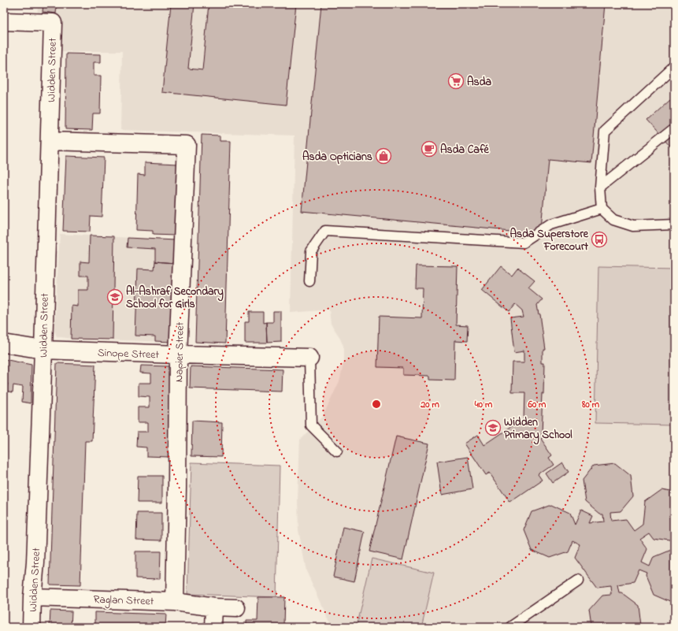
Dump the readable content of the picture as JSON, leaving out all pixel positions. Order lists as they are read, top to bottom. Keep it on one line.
{"streets":{"street":["Widden Street","Napier Street","Sinope Street","Raglan Street"]},"crossings":[["Widden Street","Napier Street"],["Widden Street","Sinope Street"],["Widden Street","Raglan Street"],["Napier Street","Sinope Street"],["Napier Street","Raglan Street"]],"places":{"supermarket":["Asda"],"cafe":["Asda Café"],"shop":["Asda Opticians"],"bus stop":["Asda Superstore Forecourt"],"school or university":["Al-Ashraf Secondary School for Girls","Widden Primary School"]},"rings":["20 m","40 m","60 m","80 m"]}
